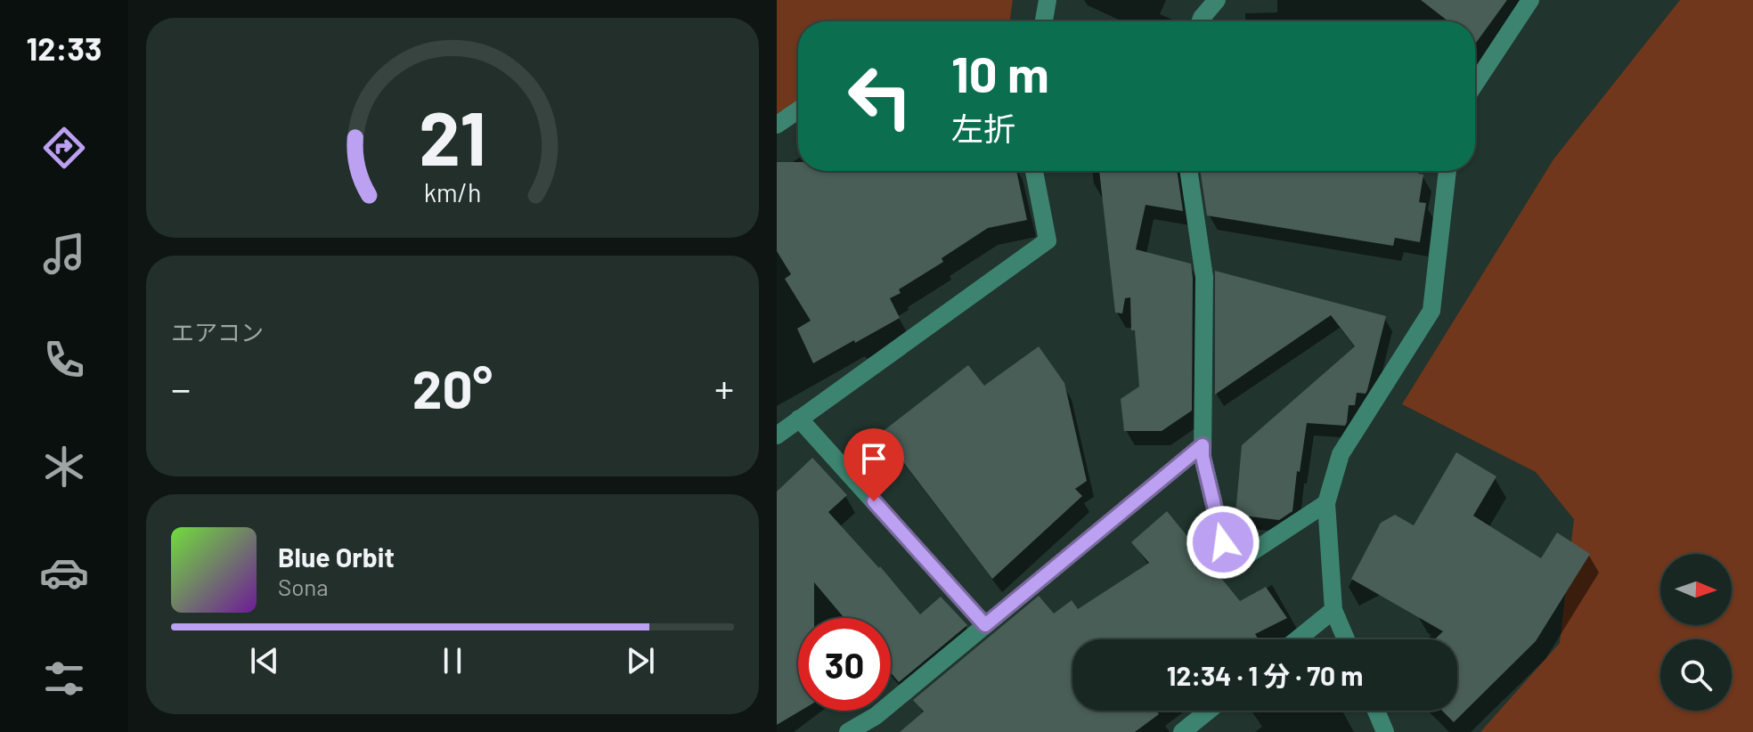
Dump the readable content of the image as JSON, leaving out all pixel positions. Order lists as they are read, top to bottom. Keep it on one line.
{"north":"right","page":{"tabs":"12:33","turn":["10 m","左折"],"tile":"エアコン","heat":["−","20°","+"],"song":["Blue Orbit","Sona"],"limit":"30","trip":"12:34 · 1 分 · 70 m","gauge":["21","km/h"]}}
